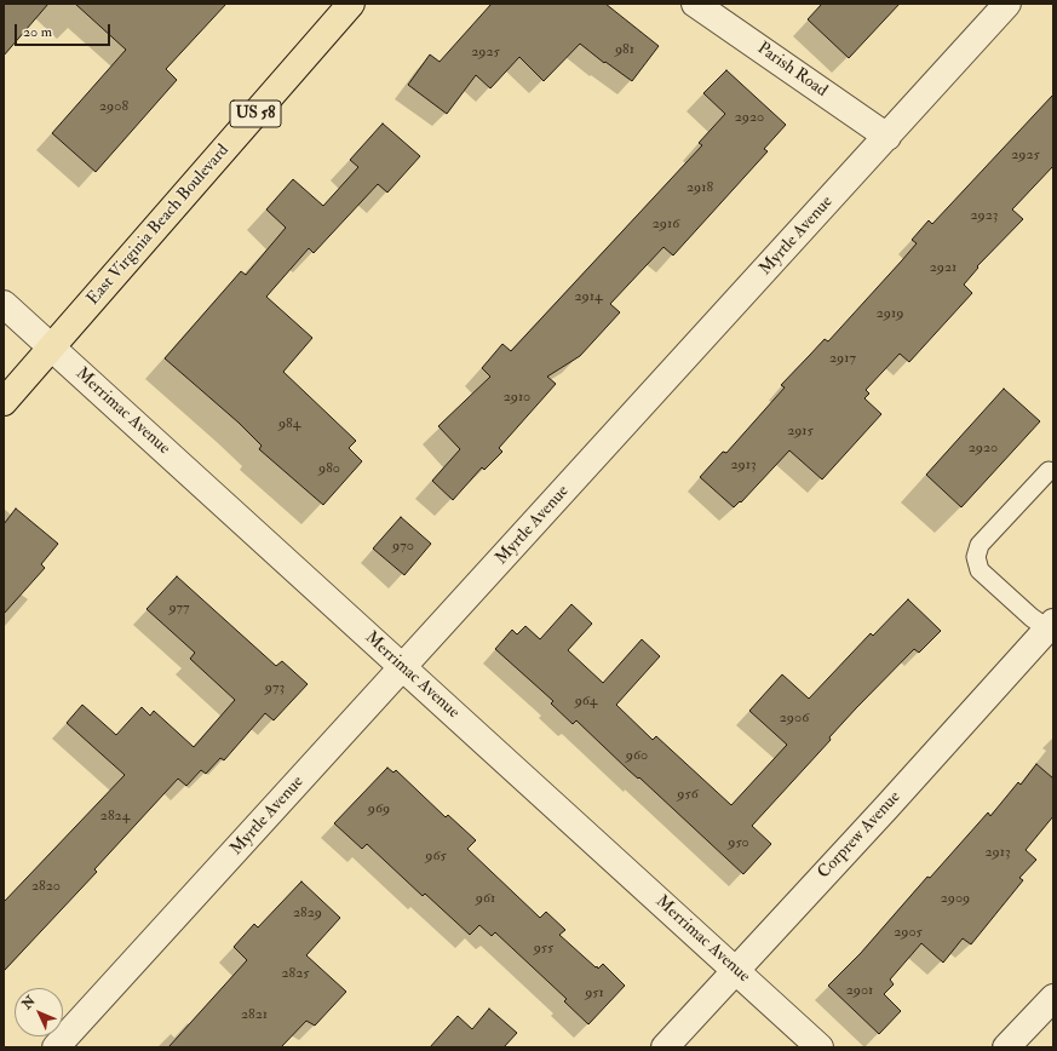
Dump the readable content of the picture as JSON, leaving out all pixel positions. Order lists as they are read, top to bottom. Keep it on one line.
{"streets":{"main road":["US 58","East Virginia Beach Boulevard"],"street":["Parish Road","Myrtle Avenue","Merrimac Avenue","Corprew Avenue"]},"crossings":[["Parish Road","Myrtle Avenue"],["East Virginia Beach Boulevard","Merrimac Avenue"],["Myrtle Avenue","Merrimac Avenue"],["Merrimac Avenue","Corprew Avenue"]],"house_numbers":["981","2925","2908","2920","2925","2918","2923","2916","2921","2914","2919","2917","2910","984","2915","2920","2913","980","970","977","973","964","2906","960","956","969","2824","950","2913","965","2820","961","2909","2829","2905","955","2825","2901","951","2821"],"scale_bar":"20 m","north":"top left"}
